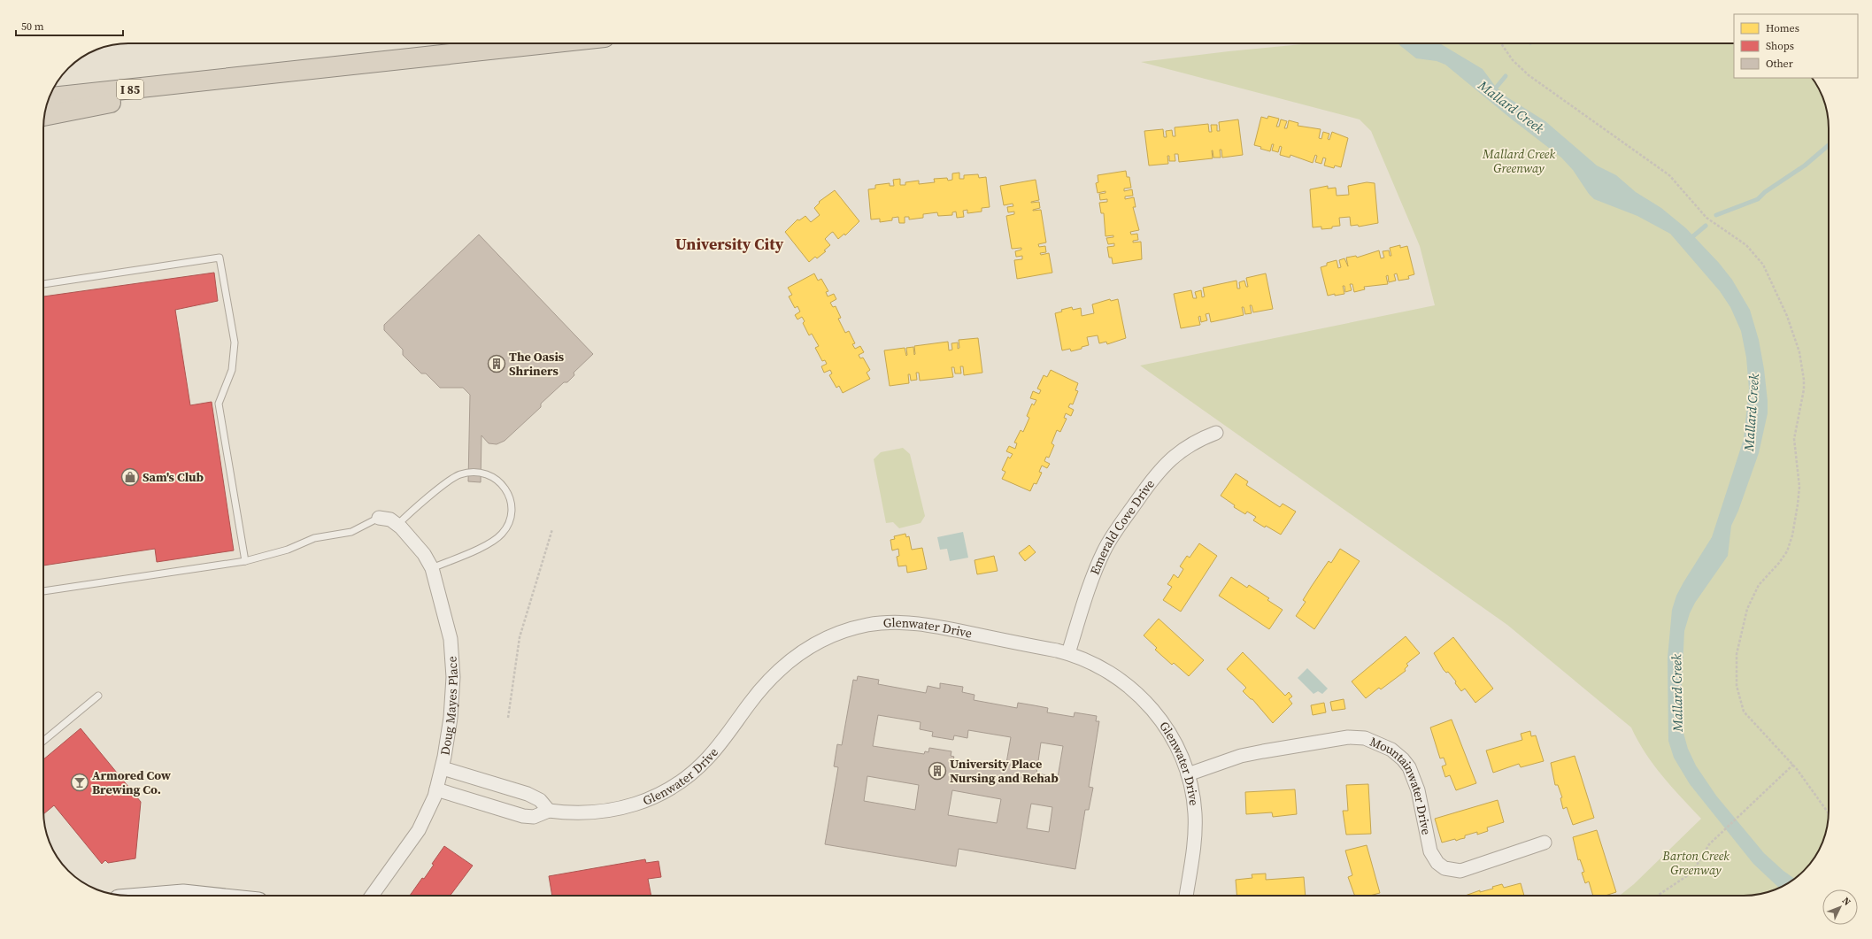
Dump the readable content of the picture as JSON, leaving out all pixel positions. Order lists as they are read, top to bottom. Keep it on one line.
{"streets":{"highway":["I 85"],"street":["Emerald Cove Drive","Glenwater Drive","Doug Mayes Place","Mountainwater Drive"]},"crossings":[["Emerald Cove Drive","Glenwater Drive"],["Glenwater Drive","Doug Mayes Place"],["Glenwater Drive","Mountainwater Drive"]],"districts":["University City"],"water":["Mallard Creek"],"parks":["Mallard Creek Greenway","Barton Creek Greenway"],"places":{"building":["The Oasis Shriners","University Place Nursing and Rehab"],"shop":["Sam's Club"],"bar":["Armored Cow Brewing Co."]},"legend":["Homes","Shops","Other"],"scale_bar":"50 m","north":"top right"}
